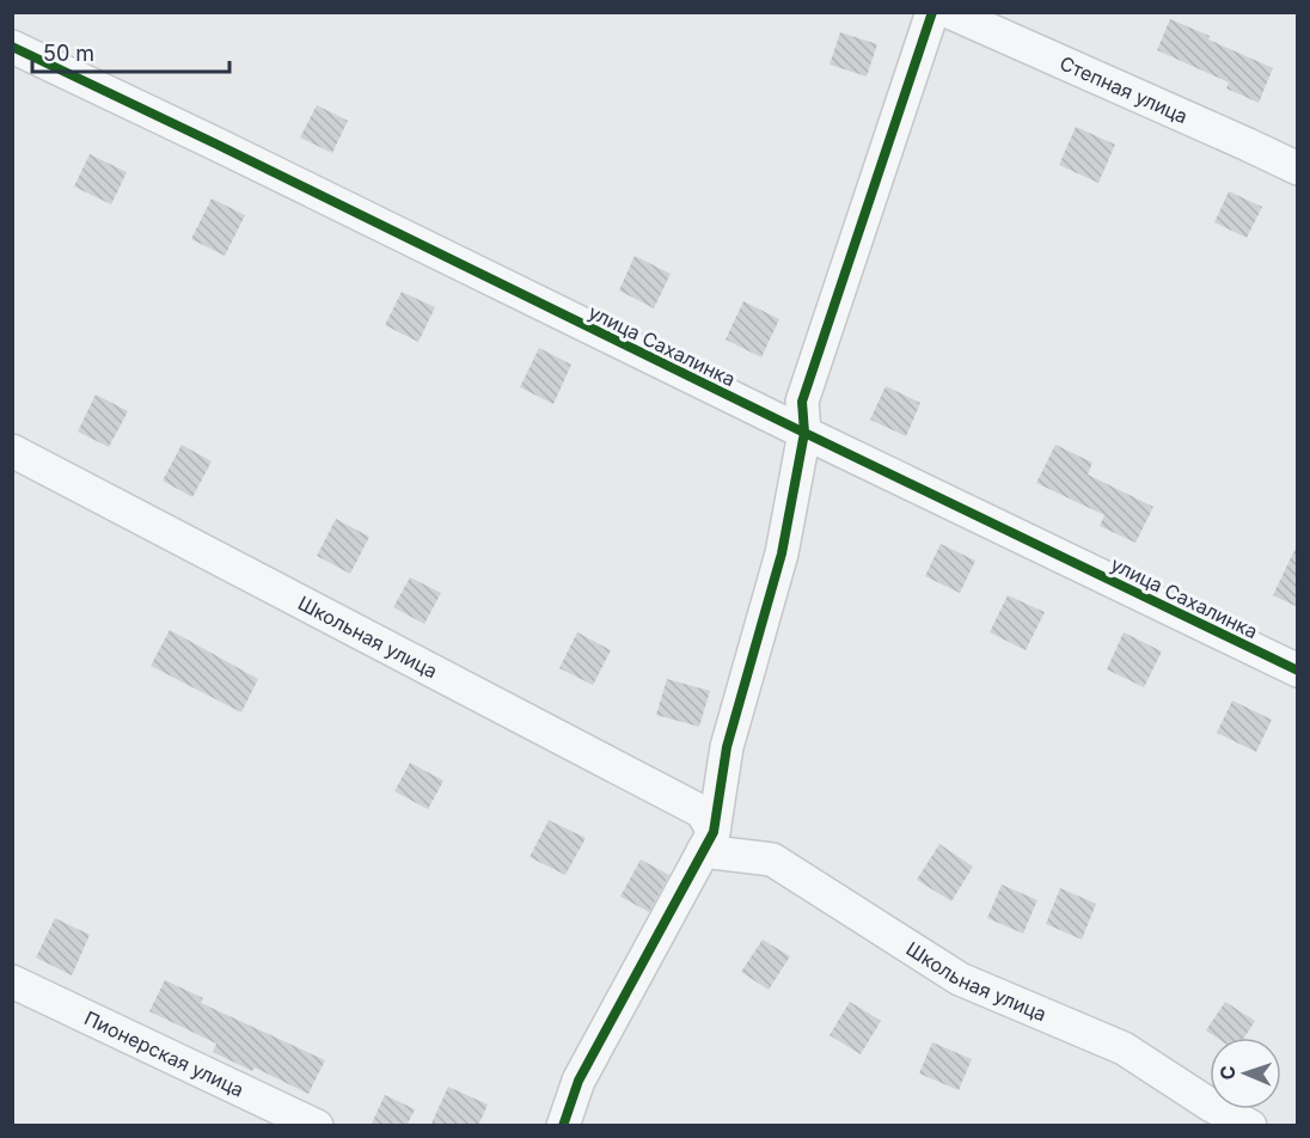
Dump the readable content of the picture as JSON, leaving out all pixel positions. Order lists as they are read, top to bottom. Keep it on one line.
{"streets":{"street":["Степная улица","улица Сахалинка","Школьная улица","Пионерская улица"]},"scale_bar":"50 m","north":"left"}
